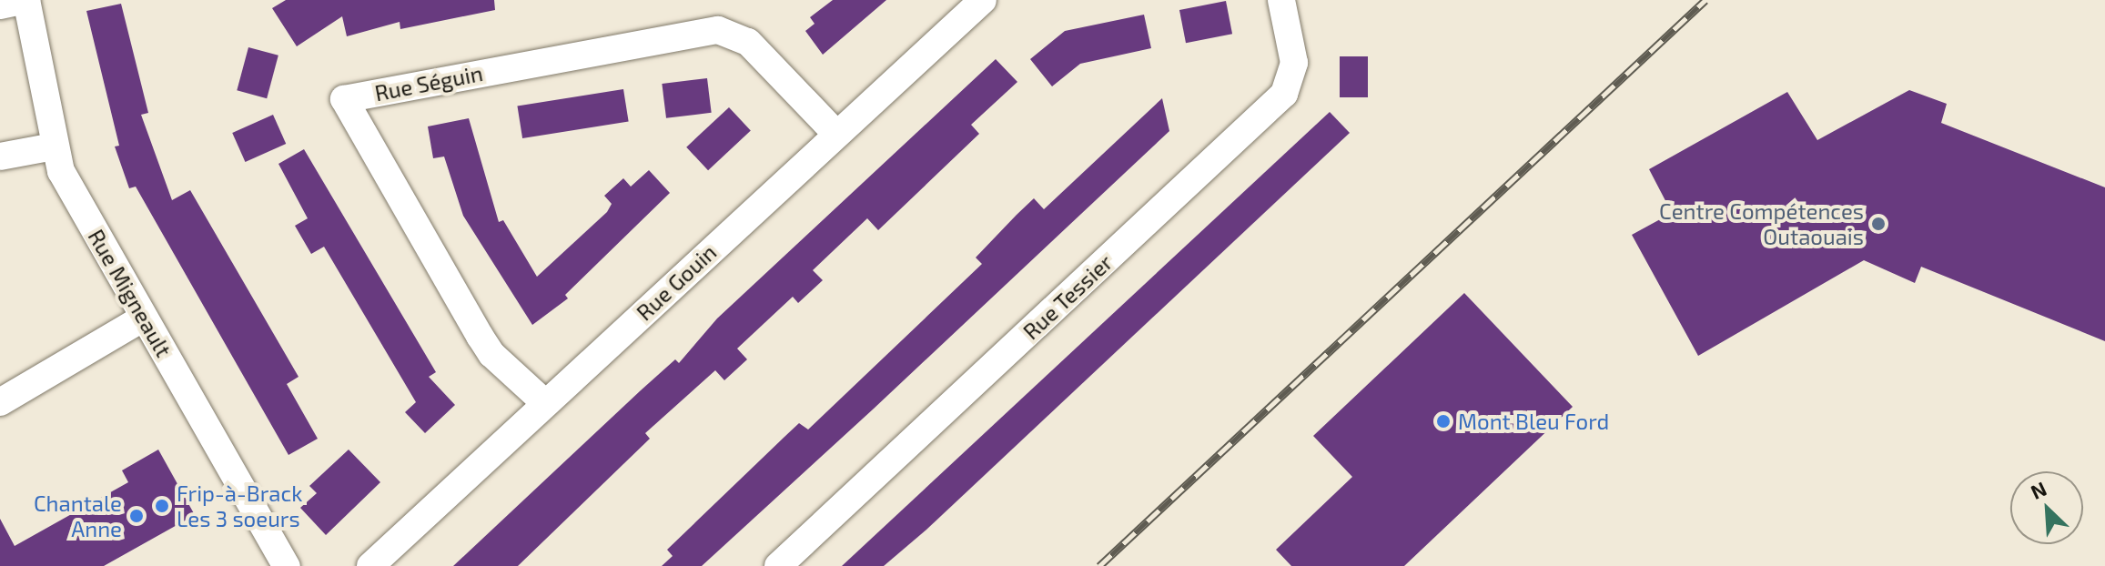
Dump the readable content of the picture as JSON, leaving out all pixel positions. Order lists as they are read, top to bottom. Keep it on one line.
{"streets":{"street":["Rue Séguin","Rue Gouin","Rue Migneault","Rue Tessier"]},"crossings":[["Rue Séguin","Rue Gouin"]],"places":["Centre Compétences Outaouais","Mont Bleu Ford","Frip-à-Brack Les 3 soeurs","Chantale Anne"],"north":"top left"}
